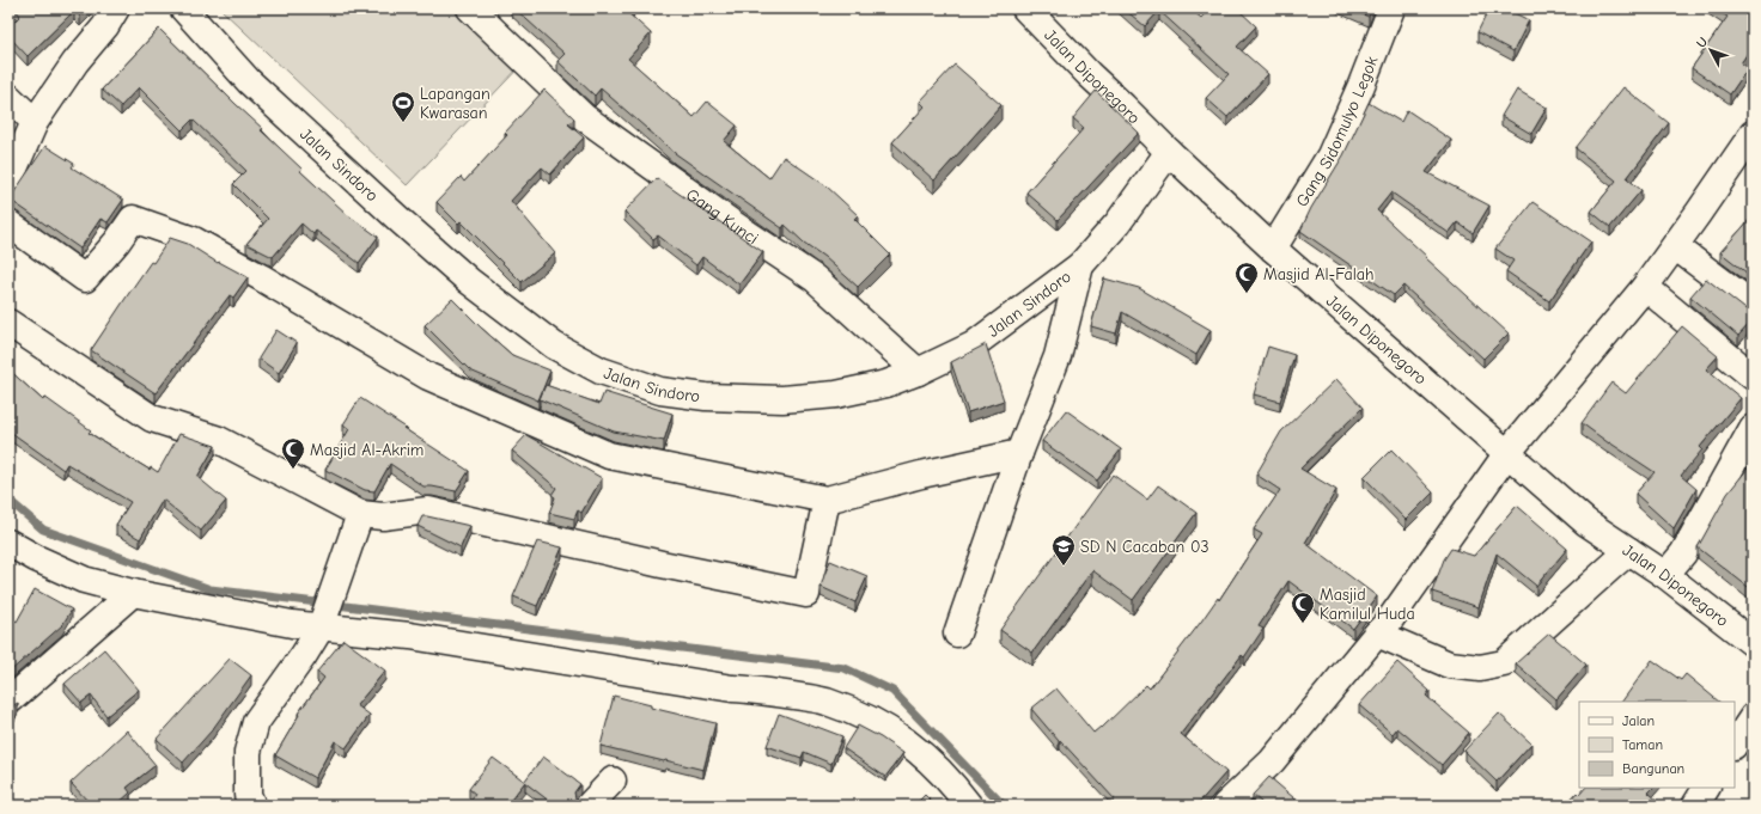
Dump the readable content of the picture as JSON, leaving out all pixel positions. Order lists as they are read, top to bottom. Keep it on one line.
{"streets":{"street":["Jalan Diponegoro","Gang Sidomulyo Legok","Jalan Sindoro","Gang Kunci"]},"crossings":[["Jalan Diponegoro","Gang Sidomulyo Legok"],["Jalan Diponegoro","Jalan Sindoro"],["Jalan Sindoro","Gang Kunci"]],"places":{"sports":["Lapangan Kwarasan"],"mosque":["Masjid Al-Falah","Masjid Al-Akrim","Masjid Kamilul Huda"],"school or university":["SD N Cacaban 03"]},"legend":["Jalan","Taman","Bangunan"],"north":"top left"}
